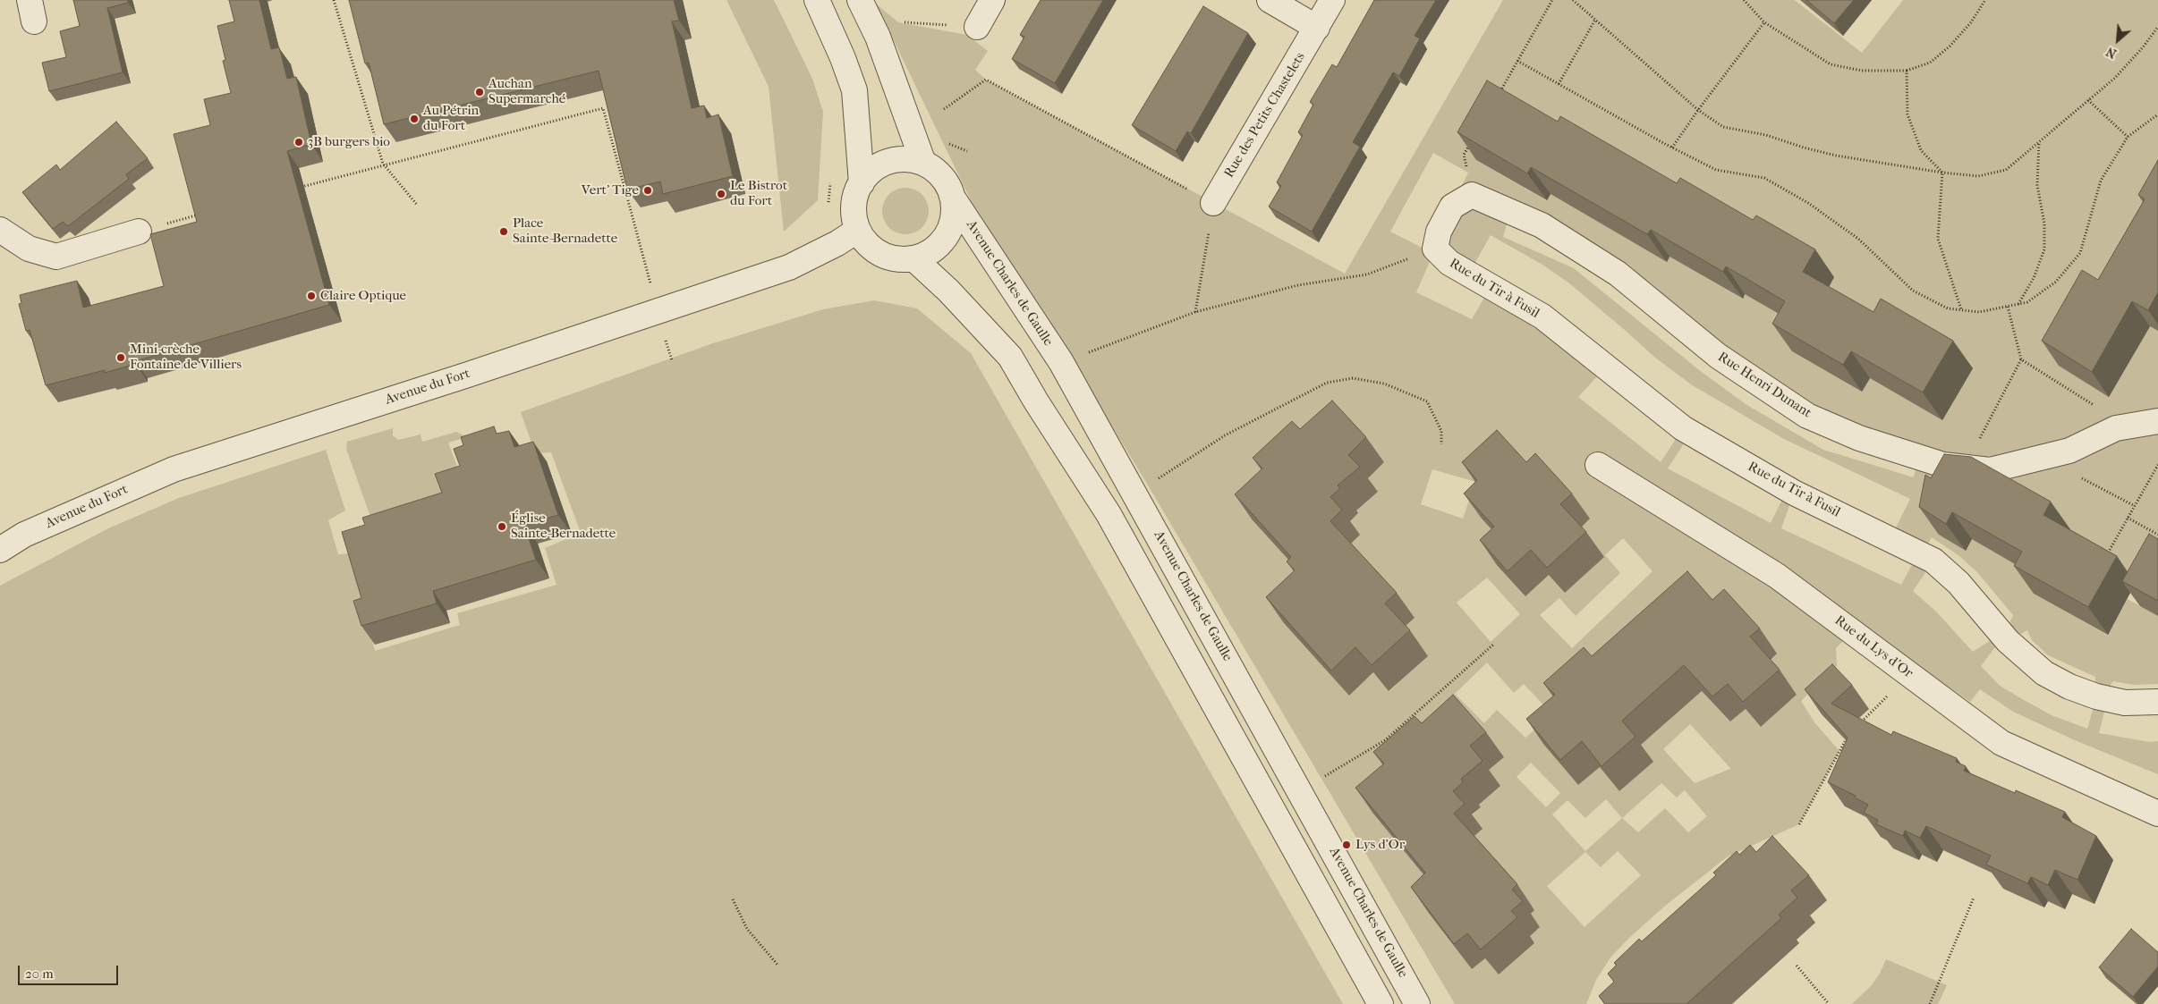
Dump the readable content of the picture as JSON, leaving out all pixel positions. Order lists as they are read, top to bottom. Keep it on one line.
{"streets":{"street":["Rue des Petits Chastelets","Avenue Charles de Gaulle","Rue du Tir à Fusil","Rue Henri Dunant","Avenue du Fort","Rue du Lys d'Or"]},"crossings":[["Avenue Charles de Gaulle","Avenue du Fort"]],"places":["Auchan Supermarché","Au Pétrin du Fort","3B burgers bio","Vert' Tige","Le Bistrot du Fort","Place Sainte-Bernadette","Claire Optique","Mini-crèche Fontaine de Villiers","Église Sainte-Bernadette","Lys d'Or"],"scale_bar":"20 m","north":"bottom left"}
